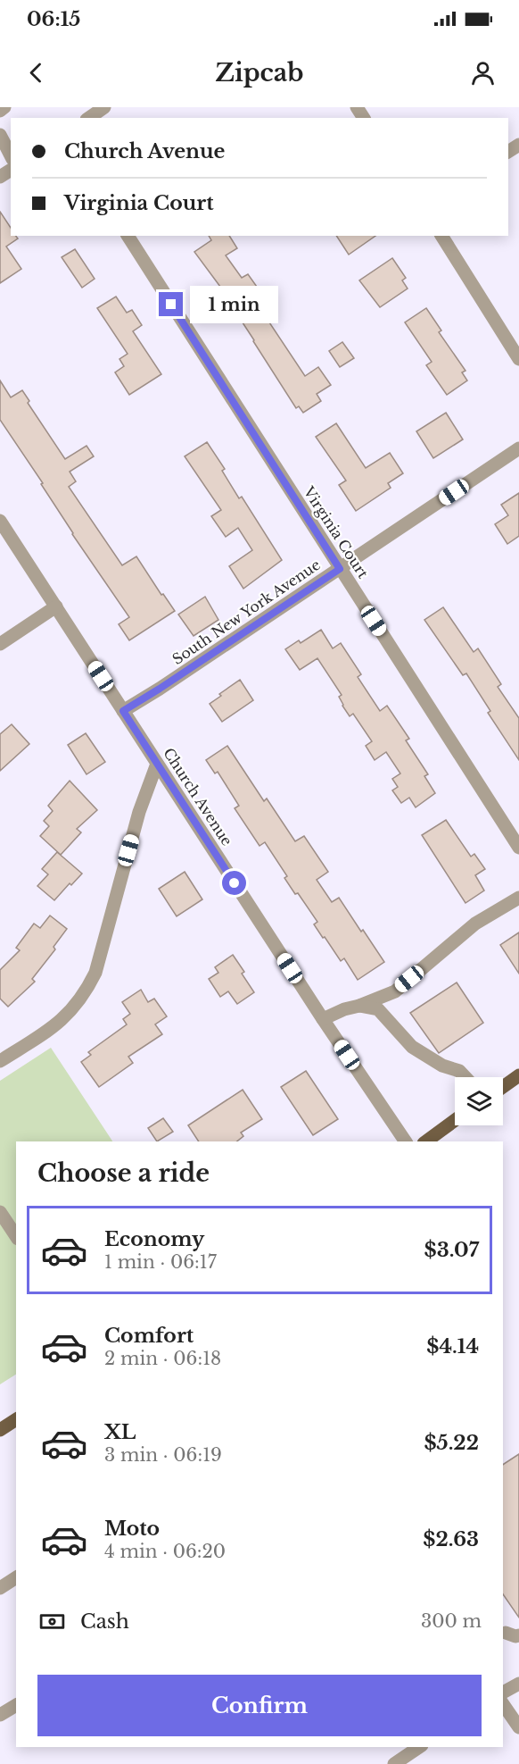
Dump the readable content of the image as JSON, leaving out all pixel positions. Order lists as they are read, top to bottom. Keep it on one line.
{"streets":{"street":["Virginia Court","South New York Avenue","Church Avenue"]},"crossings":[["Virginia Court","South New York Avenue"],["South New York Avenue","Church Avenue"]],"page":{"status":"06:15","header":"Zipcab","banner":["Church Avenue","Virginia Court"],"bubble":"1 min","heading":"Choose a ride","list":[{"name":"Economy","note":"1 min · 06:17","value":"$3.07"},{"name":"Comfort","note":"2 min · 06:18","value":"$4.14"},{"name":"XL","note":"3 min · 06:19","value":"$5.22"},{"name":"Moto","note":"4 min · 06:20","value":"$2.63"}],"pay":["Cash","300 m"],"buttons":"Confirm"}}
